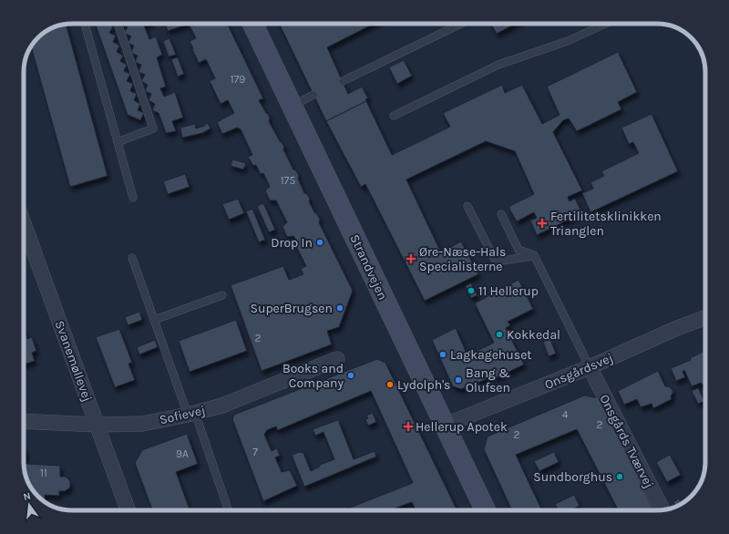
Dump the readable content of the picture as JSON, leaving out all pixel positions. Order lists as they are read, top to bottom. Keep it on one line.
{"streets":{"main road":["Strandvejen"],"street":["Svanemøllevej","Onsgårdsvej","Sofievej","Onsgårds Tværvej"]},"crossings":[["Strandvejen","Onsgårdsvej"],["Svanemøllevej","Sofievej"],["Onsgårdsvej","Onsgårds Tværvej"]],"places":{"health":["Fertilitetsklinikken Trianglen","Øre-Næse-Hals Specialisterne","Hellerup Apotek"],"other":["Drop In","11 Hellerup","SuperBrugsen","Kokkedal","Lagkagehuset","Books and Company","Bang & Olufsen","Lydolph's","Sundborghus"]},"house_numbers":["179","175","2","4","2","2","7","9A","11"],"north":"top"}
